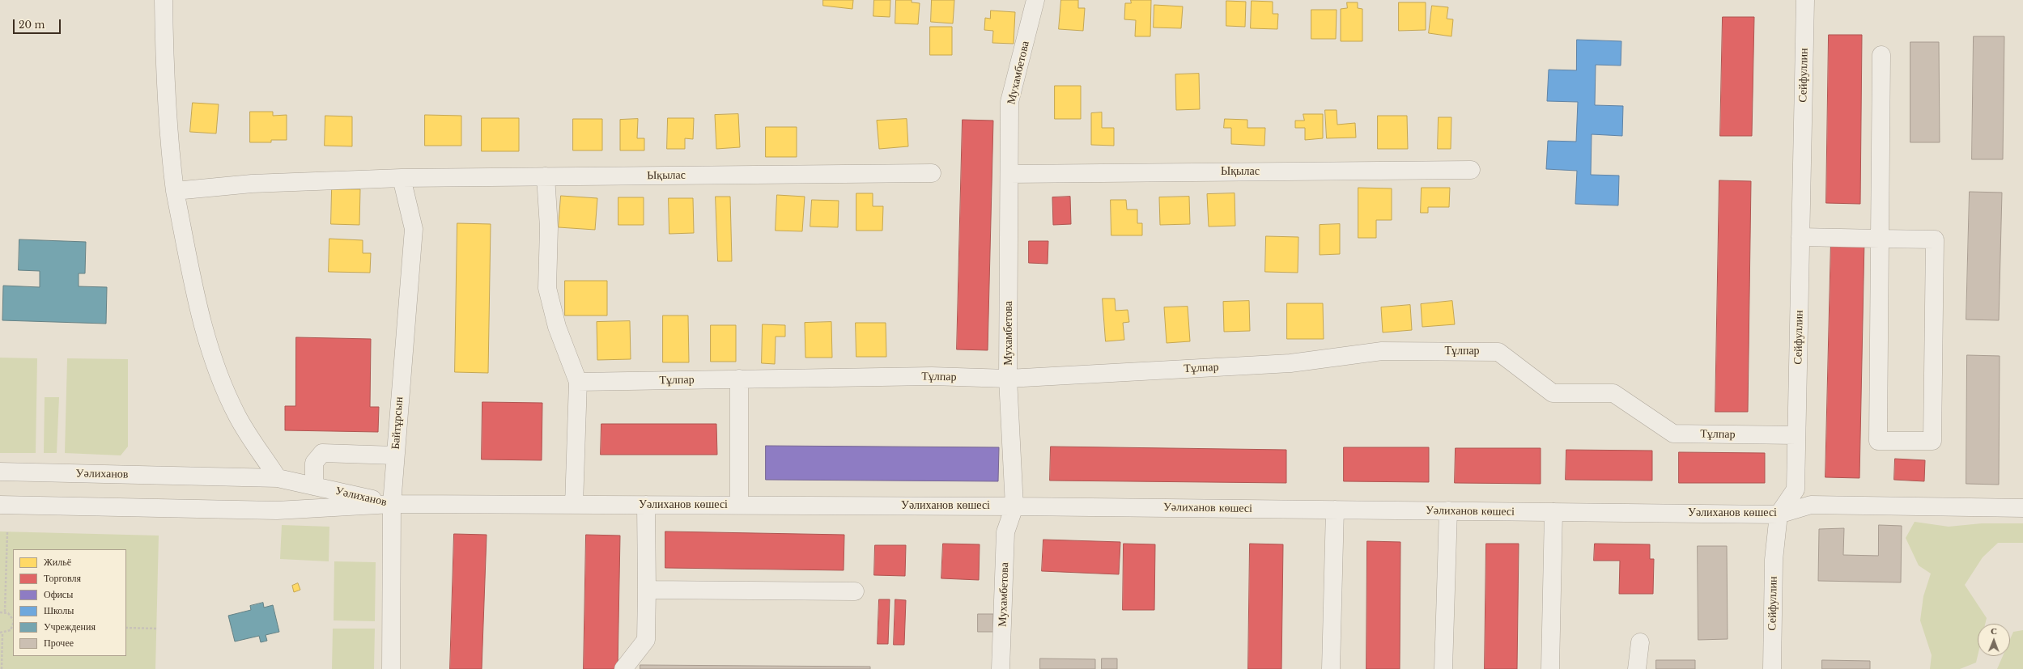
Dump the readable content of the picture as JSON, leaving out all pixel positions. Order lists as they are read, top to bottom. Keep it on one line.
{"streets":{"street":["Мухамбетова","Сейфуллин","Ықылас","Тұлпар","Байтұрсын","Уәлиханов","Уәлиханов көшесі"]},"crossings":[["Мухамбетова","Ықылас"],["Мухамбетова","Тұлпар"],["Мухамбетова","Уәлиханов көшесі"],["Сейфуллин","Тұлпар"],["Сейфуллин","Уәлиханов көшесі"],["Ықылас","Байтұрсын"],["Байтұрсын","Уәлиханов"],["Байтұрсын","Уәлиханов көшесі"],["Уәлиханов","Уәлиханов көшесі"]],"legend":["Жильё","Торговля","Офисы","Школы","Учреждения","Прочее"],"scale_bar":"20 m","north":"top"}
